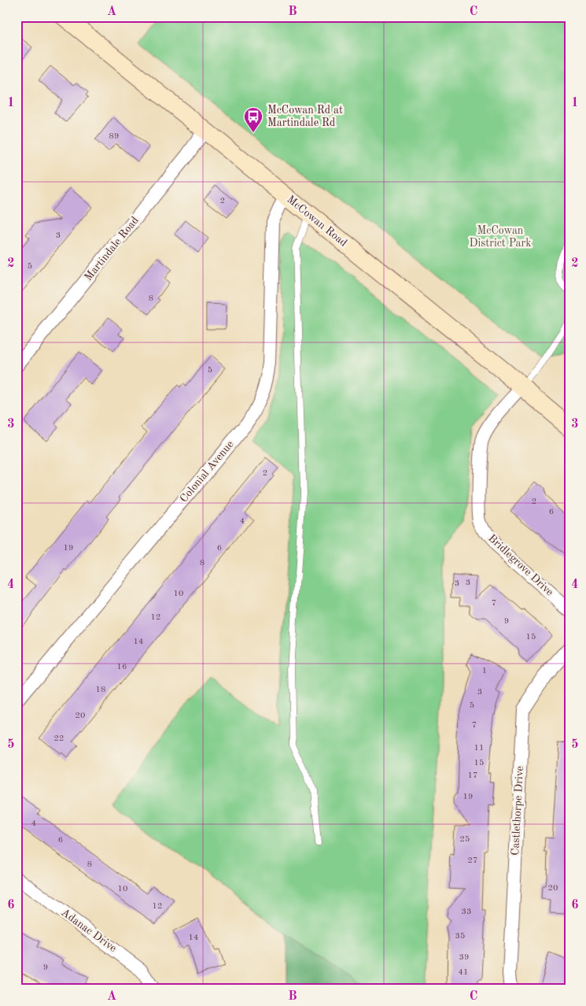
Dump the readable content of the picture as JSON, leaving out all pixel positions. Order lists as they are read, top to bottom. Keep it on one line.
{"streets":{"street":["McCowan Road","Martindale Road","Colonial Avenue","Bridlegrove Drive","Castlethorpe Drive","Adanac Drive"]},"crossings":[["McCowan Road","Martindale Road"],["McCowan Road","Colonial Avenue"],["McCowan Road","Bridlegrove Drive"]],"parks":["McCowan District Park"],"places":{"bus stop":["McCowan Rd at Martindale Rd"]},"house_numbers":["89","2","3","5","8","5","2","2","6","4","19","6","8","3","3","10","7","12","9","15","14","16","1","18","3","5","20","7","22","11","15","17","19","4","25","6","27","8","20","10","12","33","35","14","39","9","41"],"grid":{"columns":["A","B","C"],"rows":["1","2","3","4","5","6"]}}
